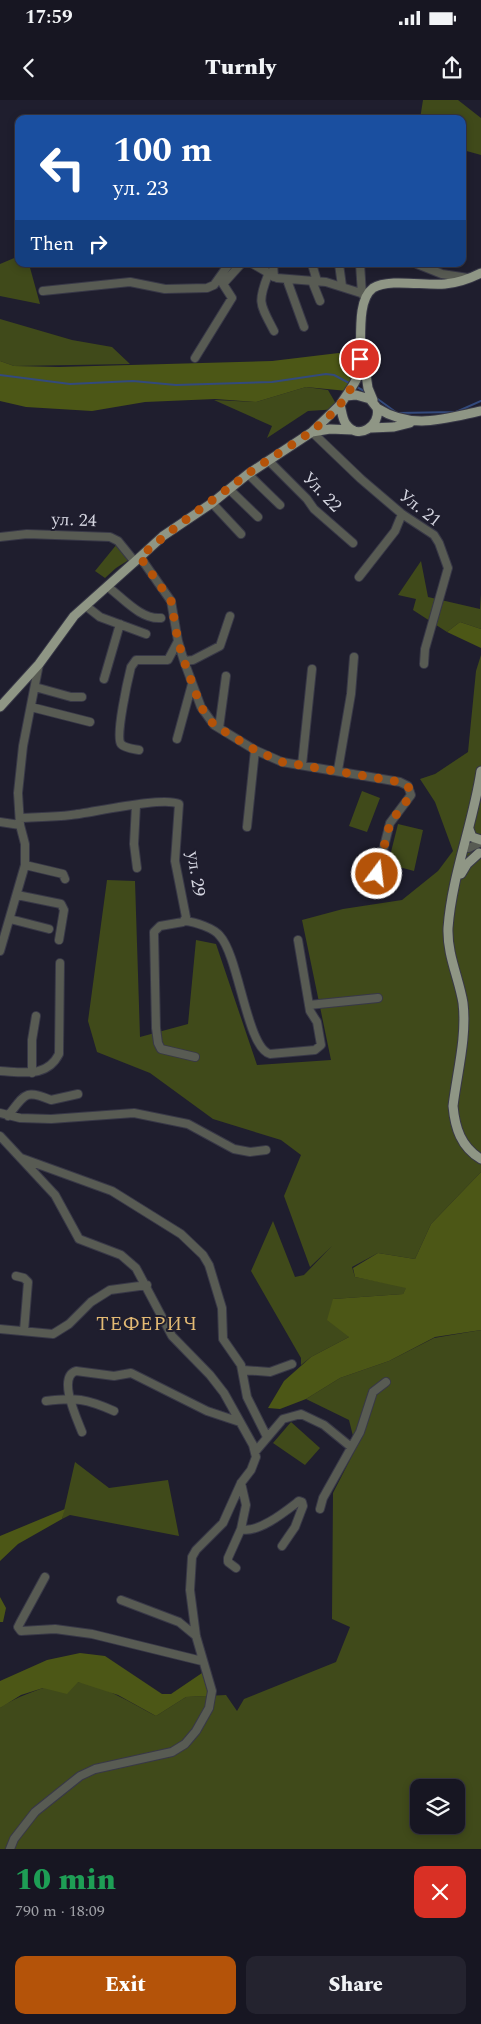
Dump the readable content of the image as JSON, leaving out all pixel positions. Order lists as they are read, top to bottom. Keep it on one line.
{"streets":{"street":["Ул. 22","Ул. 21","ул. 24","ул. 29"]},"districts":["ТЕФЕРИЧ"],"page":{"status":"17:59","header":"Turnly","turn":["100 m","ул. 23"],"then":"Then","heading":["10 min","790 m · 18:09"],"buttons":["Exit","Share"]}}
